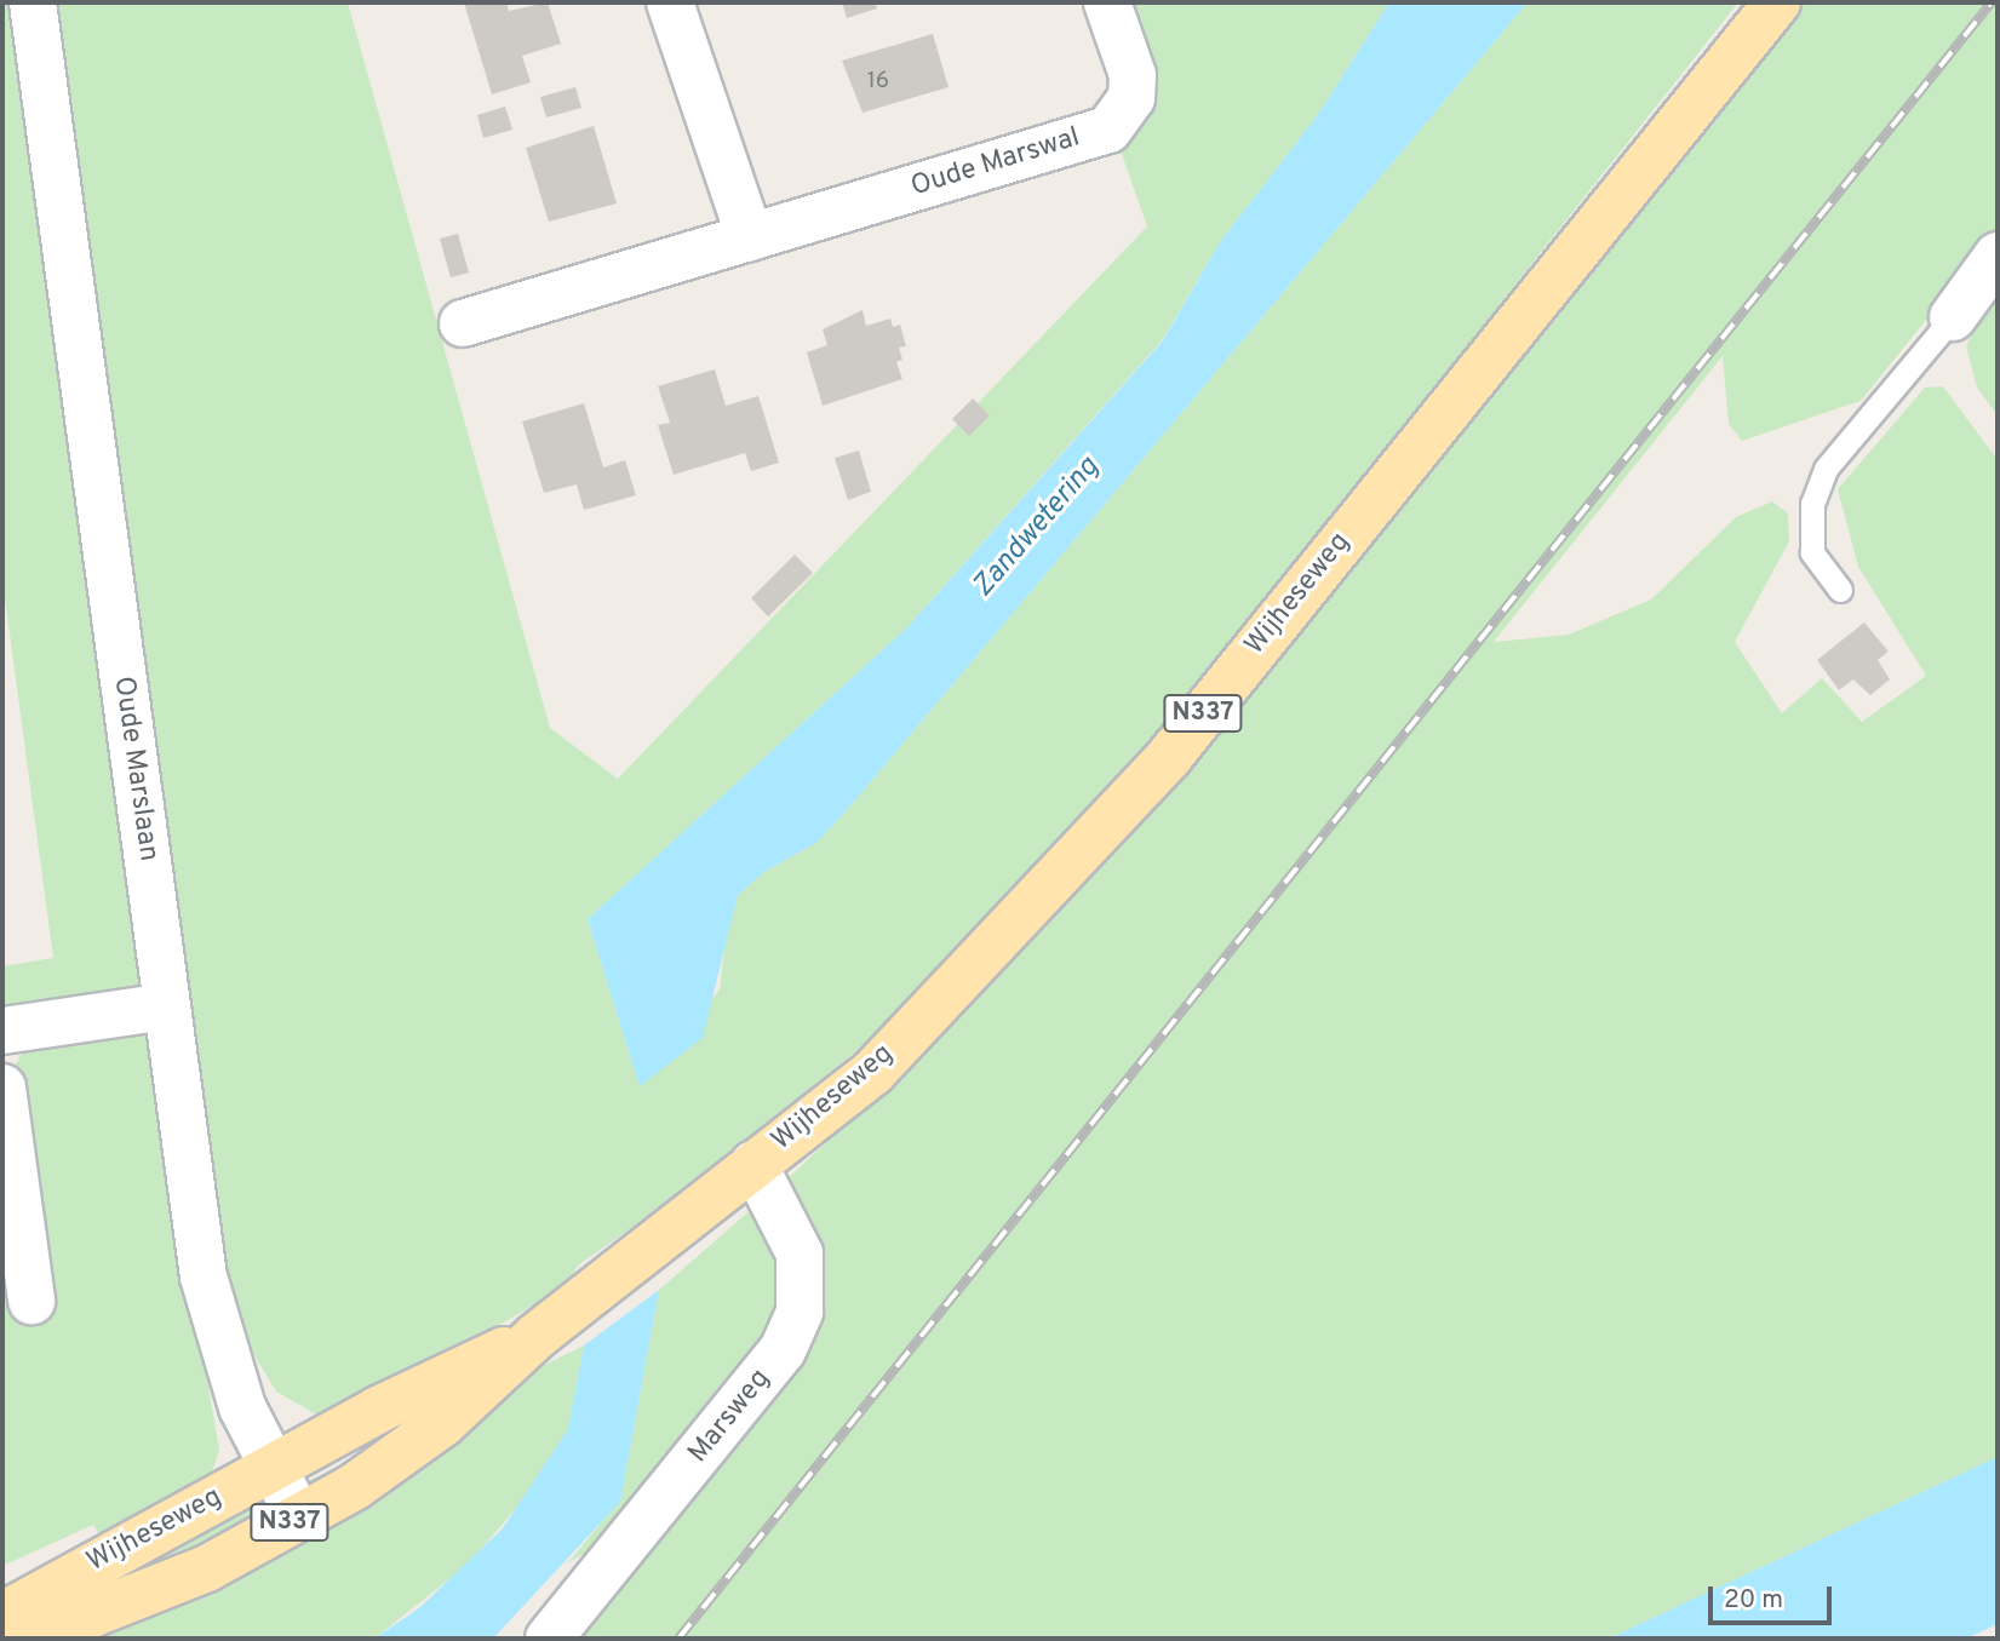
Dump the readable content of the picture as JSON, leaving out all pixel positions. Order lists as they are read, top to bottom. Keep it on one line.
{"streets":{"main road":["Wijheseweg","N337"],"street":["Oude Marswal","Oude Marslaan","Marsweg"]},"crossings":[["Wijheseweg","Oude Marslaan"],["Wijheseweg","Marsweg"]],"water":["Zandwetering"],"house_numbers":["16"],"scale_bar":"20 m"}
